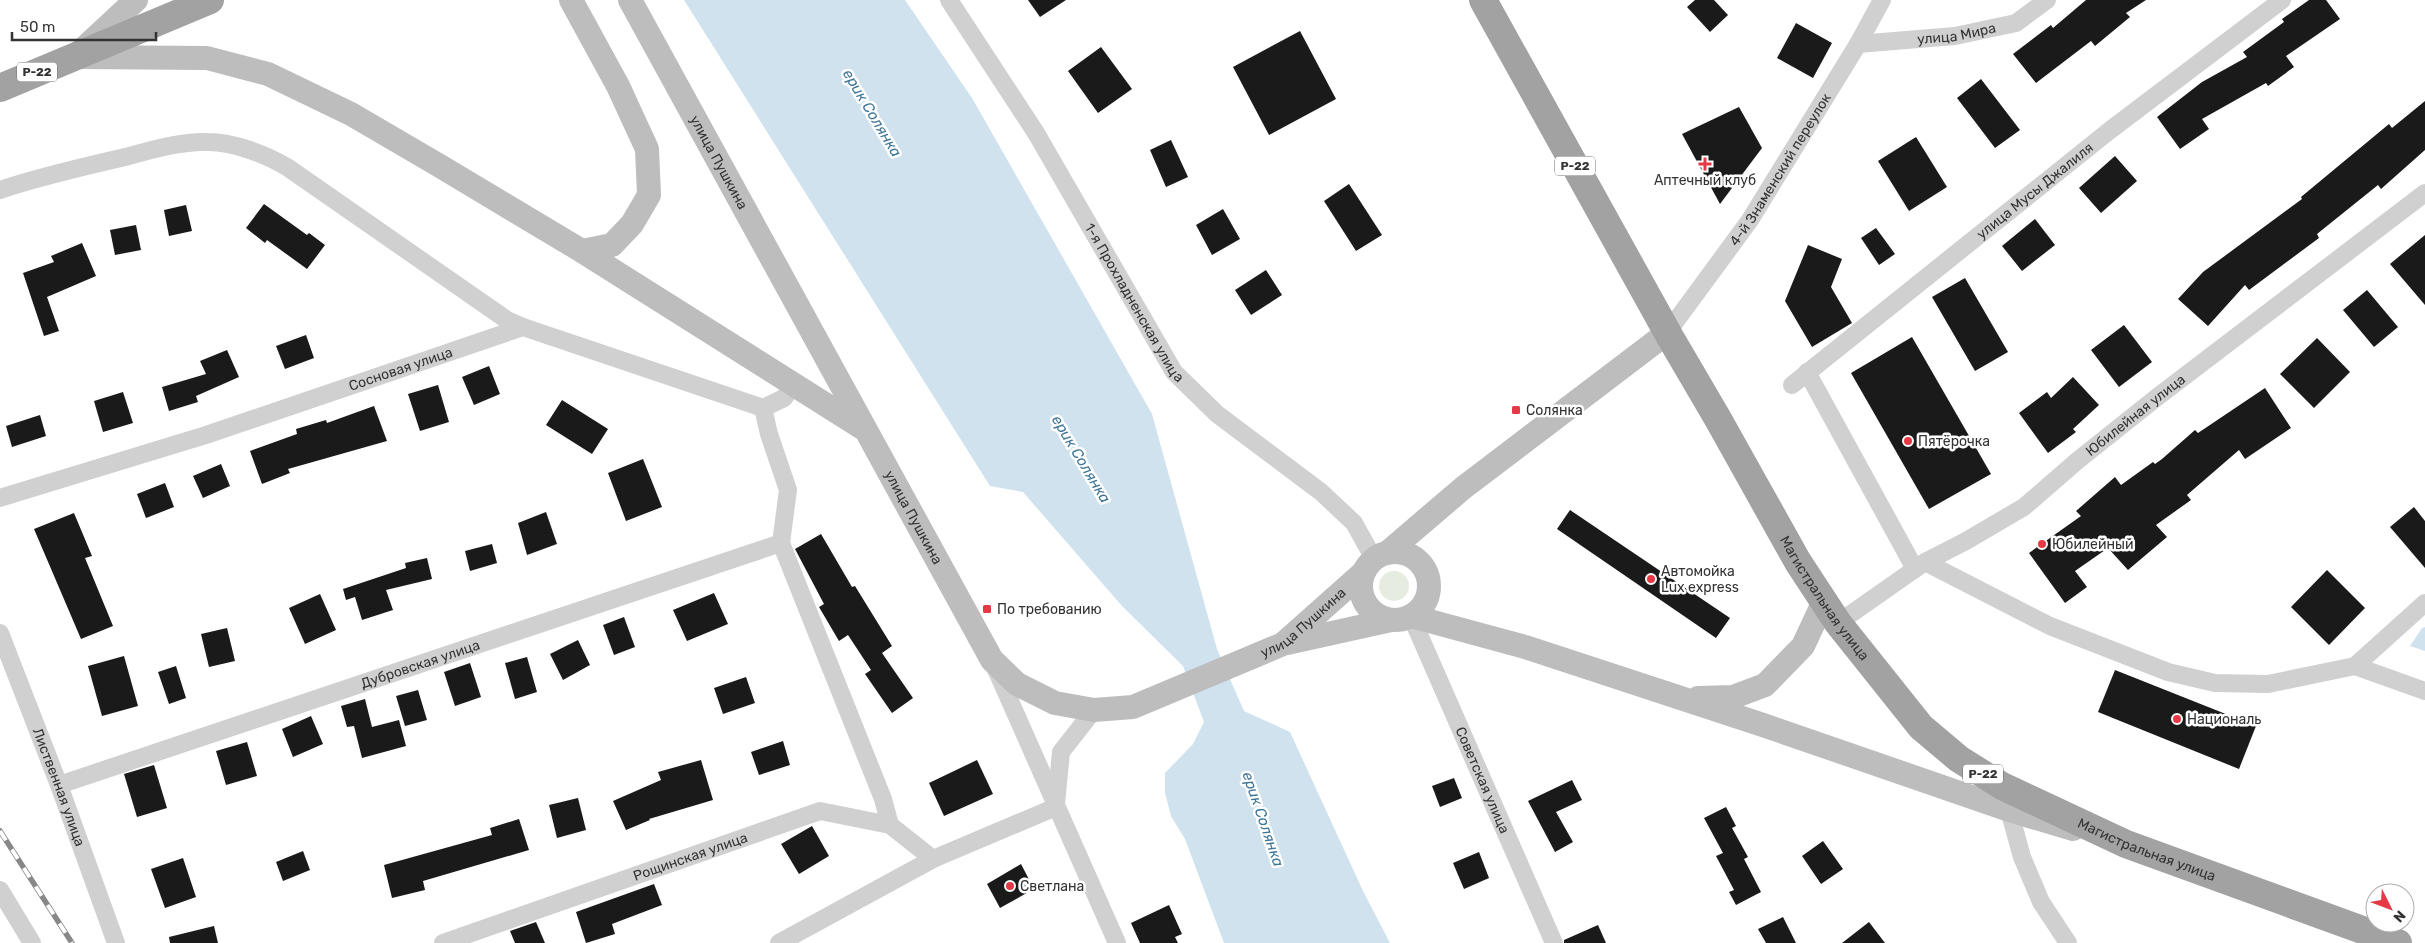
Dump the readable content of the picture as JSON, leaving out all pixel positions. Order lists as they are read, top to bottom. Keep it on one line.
{"streets":{"highway":["Р-22","Магистральная улица"],"main road":["улица Пушкина"],"street":["улица Мира","4-й Знаменский переулок","улица Мусы Джалиля","1-я Прохладненская улица","Сосновая улица","Юбилейная улица","Дубровская улица","Советская улица","Лиственная улица","Рощинская улица"]},"crossings":[["улица Мира","4-й Знаменский переулок"],["улица Пушкина","4-й Знаменский переулок"],["улица Пушкина","1-я Прохладненская улица"],["улица Пушкина","Магистральная улица"],["улица Пушкина","Советская улица"],["4-й Знаменский переулок","Магистральная улица"],["1-я Прохладненская улица","Советская улица"],["Юбилейная улица","Магистральная улица"],["Дубровская улица","Лиственная улица"]],"water":["ерик Солянка"],"places":{"health":["Аптечный клуб"],"transit":["Солянка","По требованию"],"other":["Пятёрочка","Юбилейный","Автомойка Lux express","Националь","Светлана"]},"scale_bar":"50 m","north":"bottom right"}
